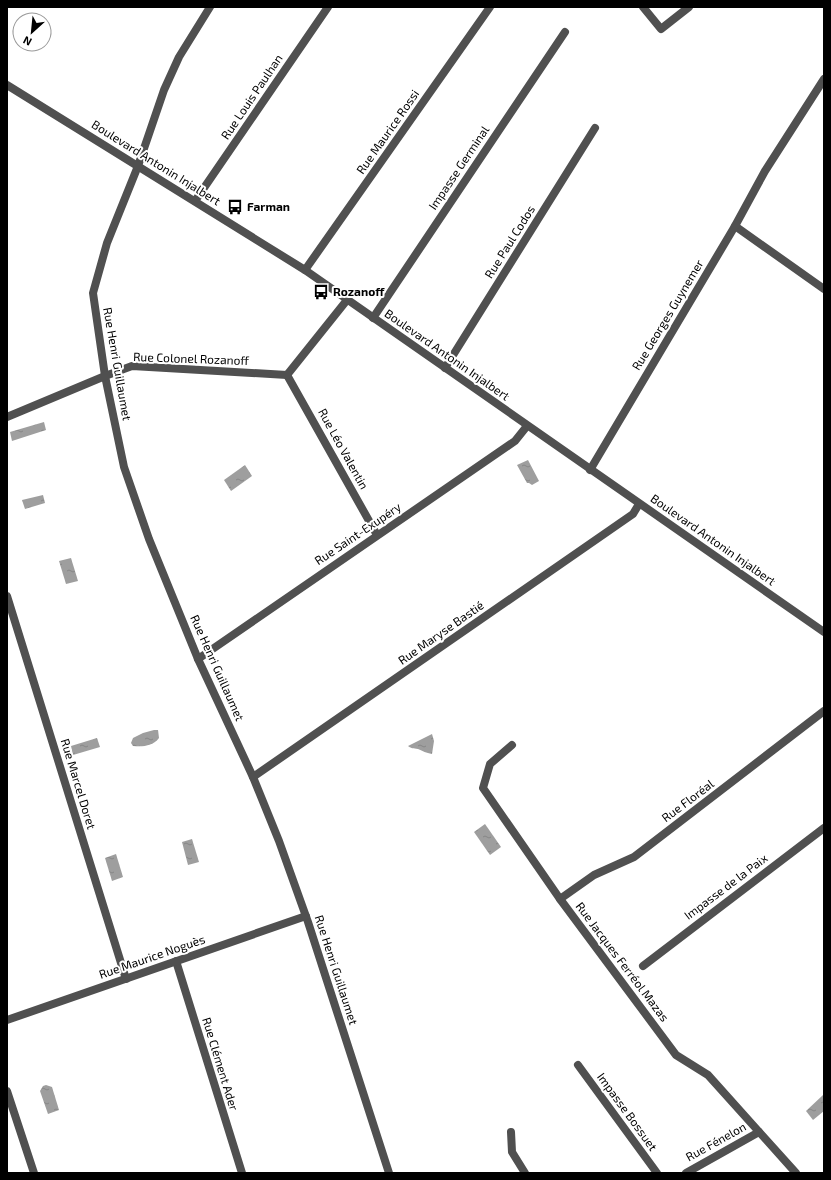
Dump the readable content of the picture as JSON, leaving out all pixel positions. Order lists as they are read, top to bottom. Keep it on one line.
{"streets":{"street":["Rue Louis Paulhan","Rue Maurice Rossi","Boulevard Antonin Injalbert","Impasse Germinal","Rue Paul Codos","Rue Georges Guynemer","Rue Colonel Rozanoff","Rue Henri Guillaumet","Rue Léo Valentin","Rue Saint-Exupéry","Rue Maryse Bastié","Rue Marcel Doret","Rue Floréal","Impasse de la Paix","Rue Maurice Noguès","Rue Jacques Ferréol Mazas","Rue Clément Ader","Impasse Bossuet","Rue Fénelon"]},"crossings":[["Rue Louis Paulhan","Boulevard Antonin Injalbert"],["Rue Maurice Rossi","Boulevard Antonin Injalbert"],["Boulevard Antonin Injalbert","Impasse Germinal"],["Boulevard Antonin Injalbert","Rue Paul Codos"],["Boulevard Antonin Injalbert","Rue Georges Guynemer"],["Boulevard Antonin Injalbert","Rue Henri Guillaumet"],["Boulevard Antonin Injalbert","Rue Saint-Exupéry"],["Boulevard Antonin Injalbert","Rue Maryse Bastié"],["Rue Colonel Rozanoff","Rue Henri Guillaumet"],["Rue Colonel Rozanoff","Rue Léo Valentin"],["Rue Henri Guillaumet","Rue Saint-Exupéry"],["Rue Henri Guillaumet","Rue Maryse Bastié"],["Rue Henri Guillaumet","Rue Maurice Noguès"],["Rue Léo Valentin","Rue Saint-Exupéry"],["Rue Marcel Doret","Rue Maurice Noguès"],["Rue Floréal","Rue Jacques Ferréol Mazas"],["Rue Maurice Noguès","Rue Clément Ader"],["Rue Jacques Ferréol Mazas","Rue Fénelon"]],"places":{"bus stop":["Farman","Rozanoff"]},"north":"bottom left"}
